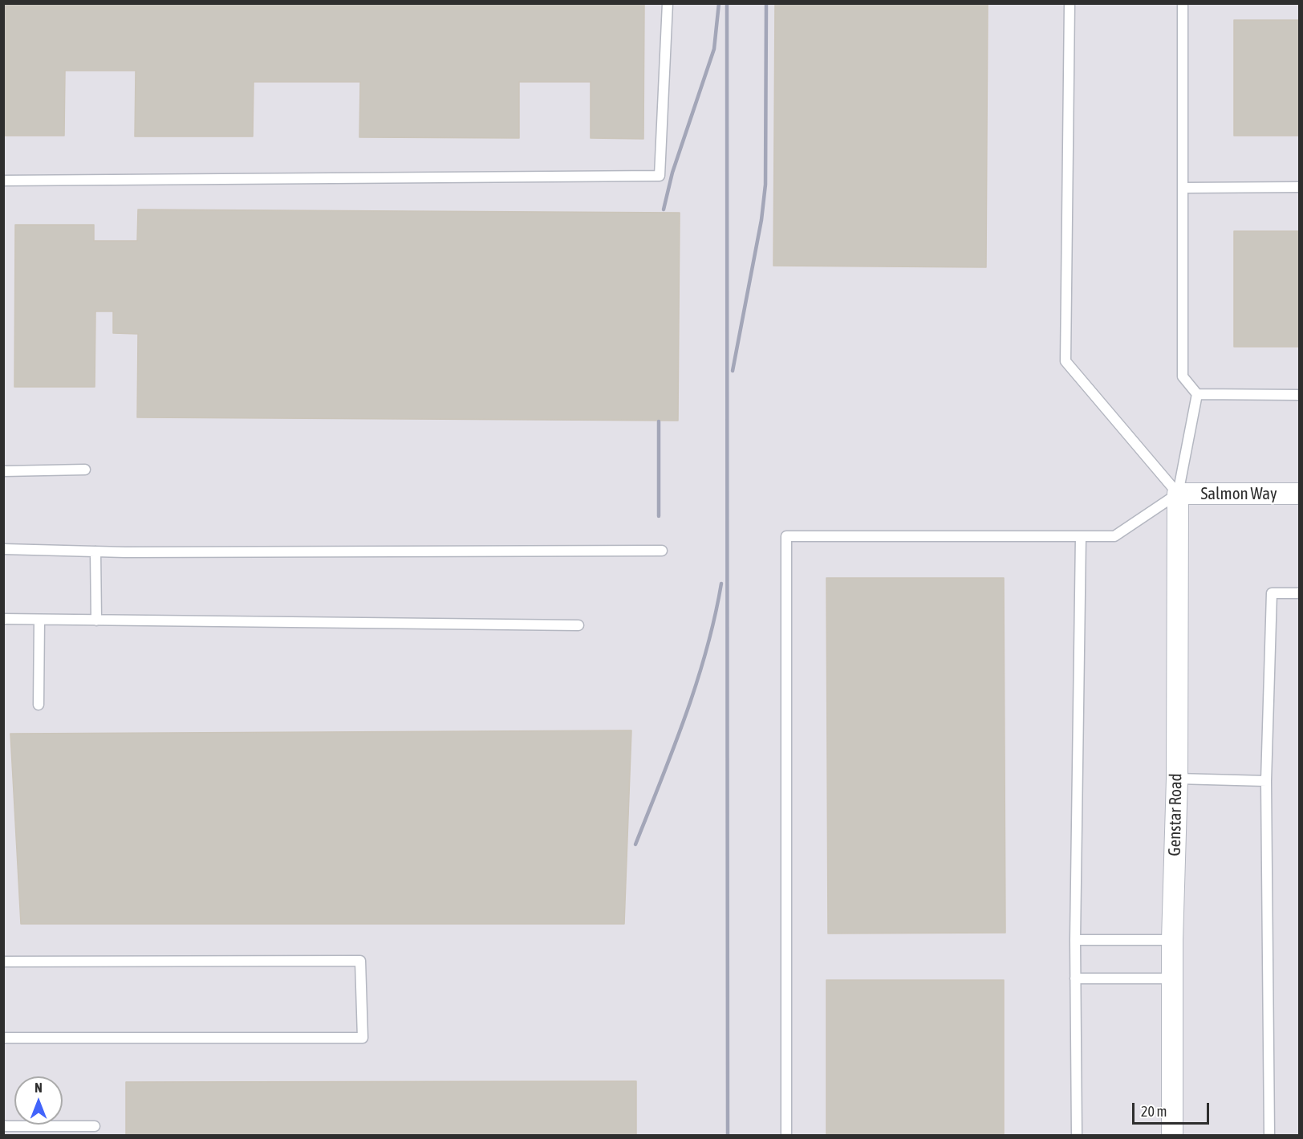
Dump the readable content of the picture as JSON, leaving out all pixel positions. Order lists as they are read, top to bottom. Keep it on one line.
{"streets":{"street":["Salmon Way","Genstar Road"]},"crossings":[["Salmon Way","Genstar Road"]],"scale_bar":"20 m","north":"top"}
